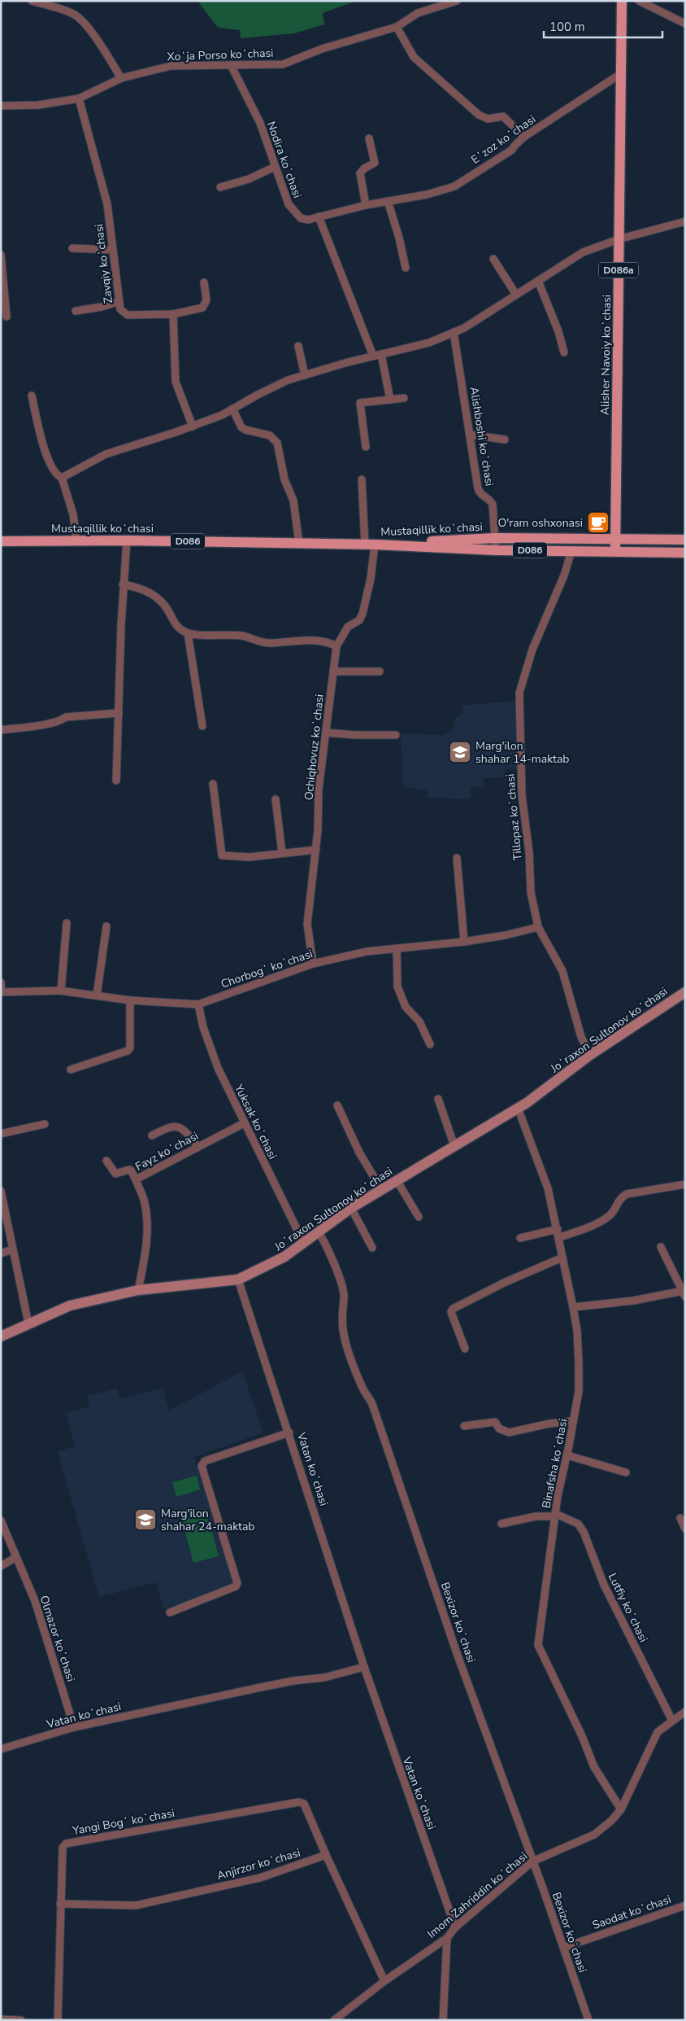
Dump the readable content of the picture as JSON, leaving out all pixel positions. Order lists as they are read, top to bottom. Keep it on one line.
{"streets":{"main road":["D086a","Alisher Navoiy koʻchasi","Mustaqillik koʻchasi","D086"],"street":["Xoʻja Porso koʻchasi","Eʻzoz koʻchasi","Nodira koʻchasi","Zavqiy koʻchasi","Alishboshi koʻchasi","Ochiqhovuz koʻchasi","Tillopaz koʻchasi","Chorbogʻ koʻchasi","Joʻraxon Sultonov koʻchasi","Yuksak koʻchasi","Fayz koʻchasi","Binafsha koʻchasi","Vatan koʻchasi","Lutfiy koʻchasi","Bexizor koʻchasi","Olmazor koʻchasi","Yangi Bogʻ koʻchasi","Anjirzor koʻchasi","Imom Zahriddin koʻchasi","Saodat koʻchasi"]},"crossings":[["Xoʻja Porso koʻchasi","Nodira koʻchasi"],["Eʻzoz koʻchasi","Nodira koʻchasi"],["Eʻzoz koʻchasi","Alisher Navoiy koʻchasi"],["D086a","Alisher Navoiy koʻchasi"],["D086a","Mustaqillik koʻchasi"],["Alisher Navoiy koʻchasi","Mustaqillik koʻchasi"],["Alishboshi koʻchasi","Mustaqillik koʻchasi"],["Mustaqillik koʻchasi","Ochiqhovuz koʻchasi"],["Mustaqillik koʻchasi","Tillopaz koʻchasi"],["Ochiqhovuz koʻchasi","Chorbogʻ koʻchasi"],["Tillopaz koʻchasi","Chorbogʻ koʻchasi"],["Tillopaz koʻchasi","Joʻraxon Sultonov koʻchasi"],["Chorbogʻ koʻchasi","Yuksak koʻchasi"],["Joʻraxon Sultonov koʻchasi","Yuksak koʻchasi"],["Joʻraxon Sultonov koʻchasi","Fayz koʻchasi"],["Joʻraxon Sultonov koʻchasi","Binafsha koʻchasi"],["Joʻraxon Sultonov koʻchasi","Vatan koʻchasi"],["Joʻraxon Sultonov koʻchasi","Bexizor koʻchasi"],["Yuksak koʻchasi","Fayz koʻchasi"],["Binafsha koʻchasi","Lutfiy koʻchasi"],["Binafsha koʻchasi","Imom Zahriddin koʻchasi"],["Vatan koʻchasi","Olmazor koʻchasi"],["Vatan koʻchasi","Imom Zahriddin koʻchasi"],["Lutfiy koʻchasi","Imom Zahriddin koʻchasi"],["Bexizor koʻchasi","Imom Zahriddin koʻchasi"],["Bexizor koʻchasi","Saodat koʻchasi"],["Yangi Bogʻ koʻchasi","Anjirzor koʻchasi"]],"places":{"cafe":["O'ram oshxonasi"],"school or university":["Marg'ilon shahar 14-maktab","Marg'ilon shahar 24-maktab"]},"scale_bar":"100 m"}
